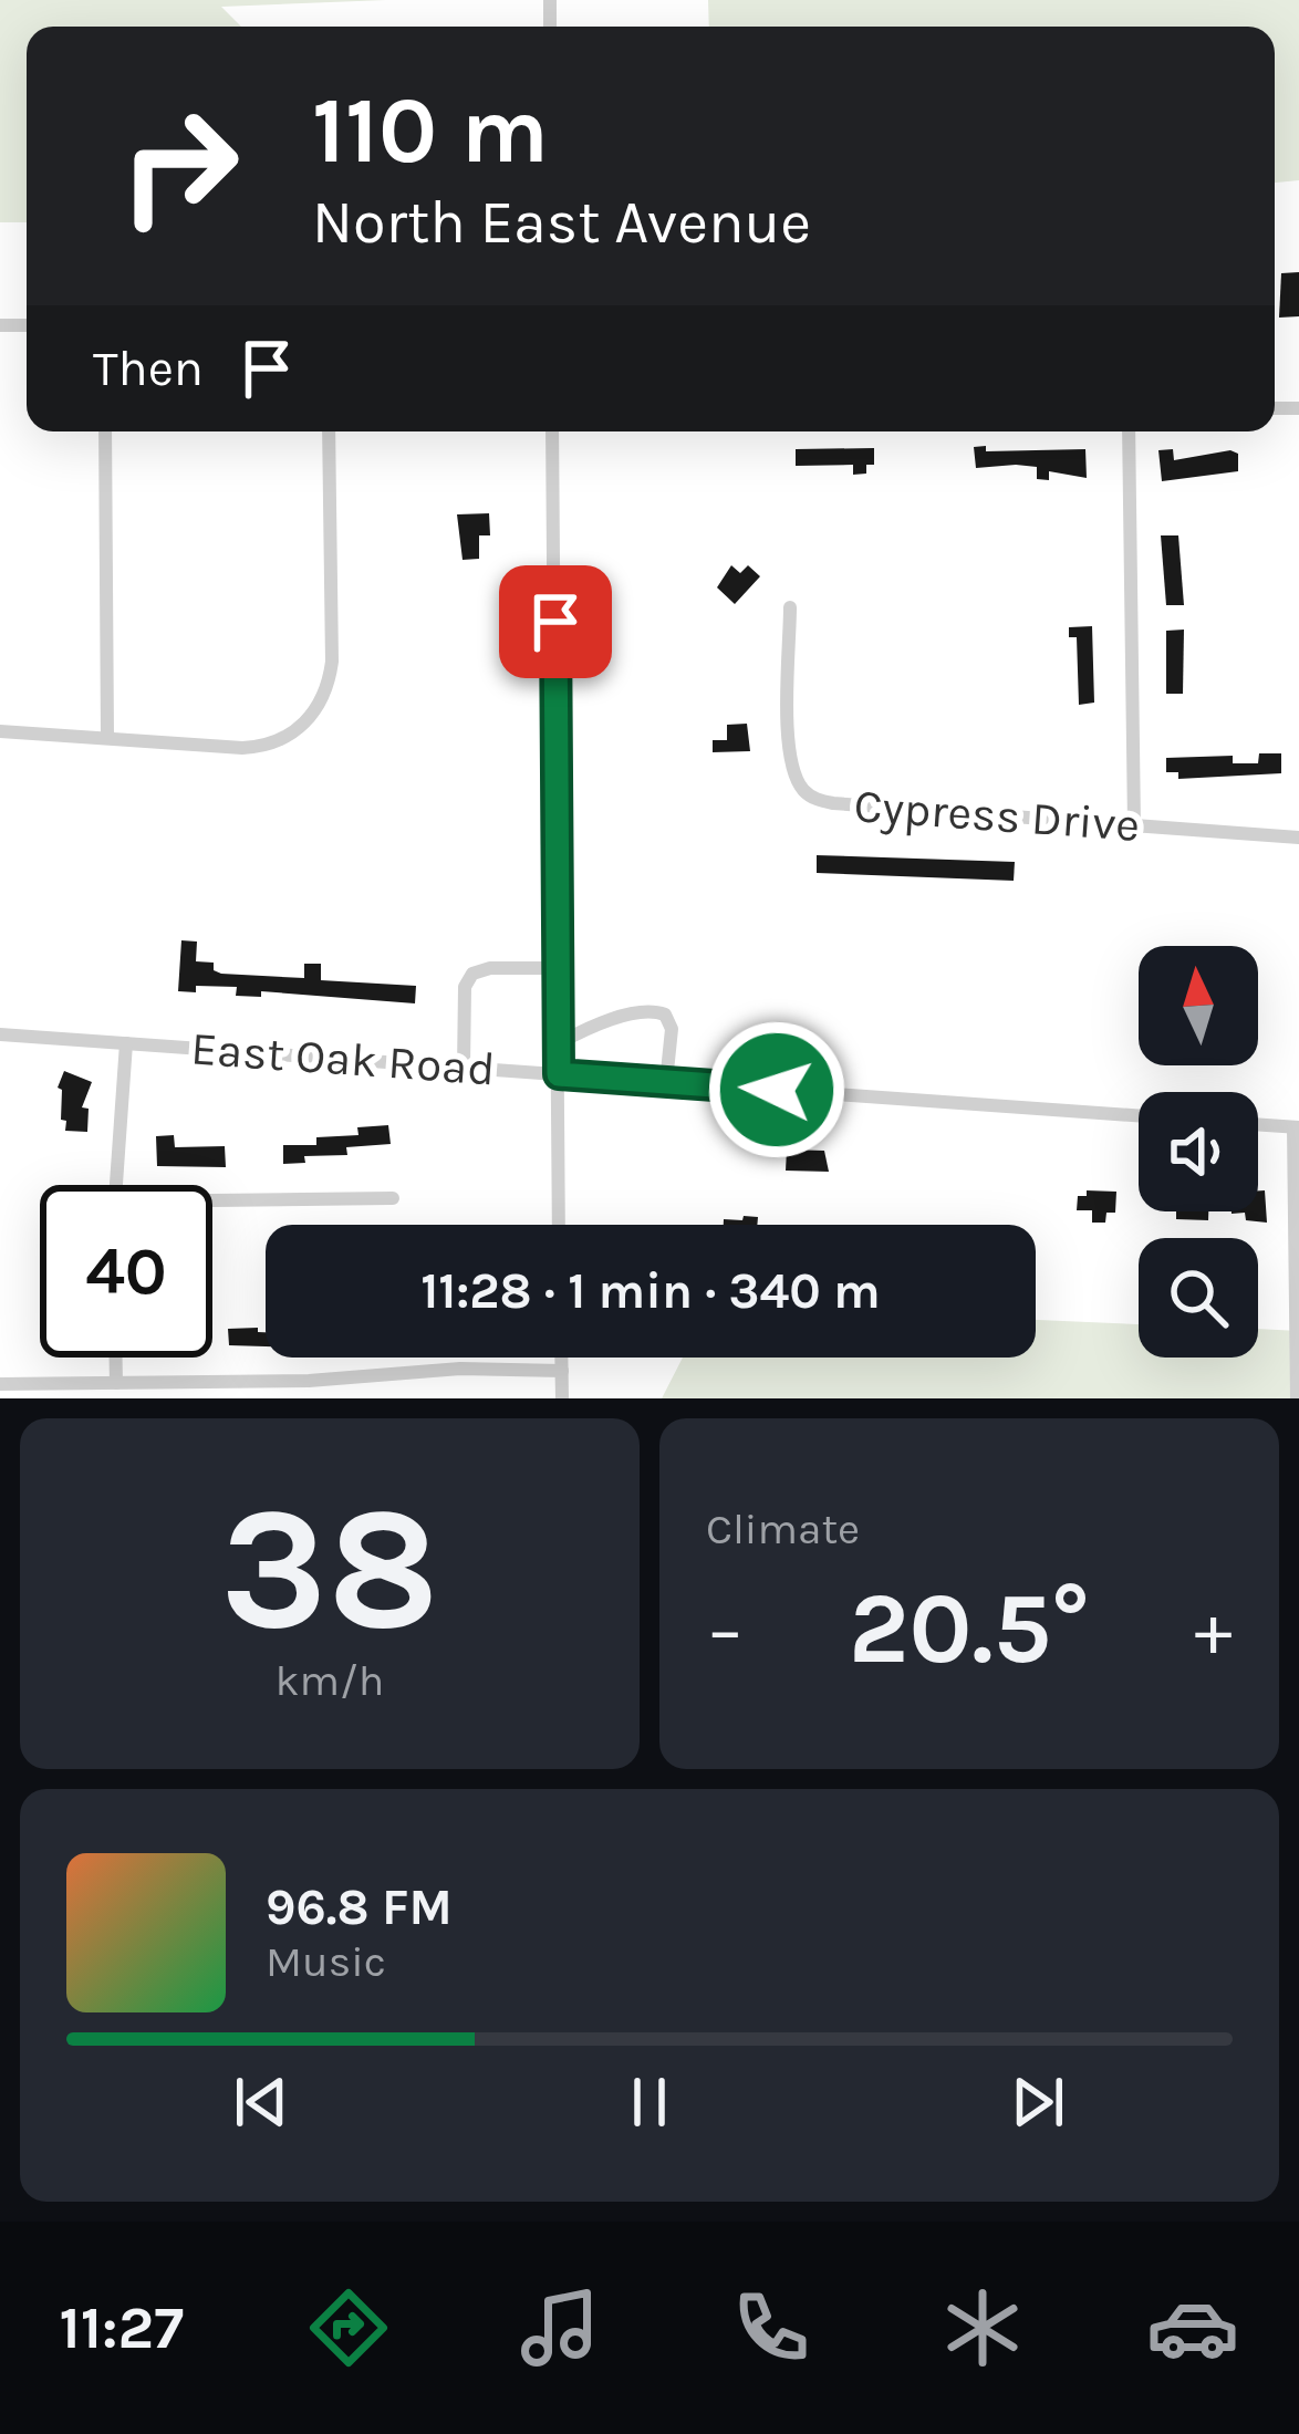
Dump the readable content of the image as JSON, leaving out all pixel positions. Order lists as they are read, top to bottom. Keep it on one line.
{"streets":{"street":["Cypress Drive","East Oak Road"]},"north":"top","page":{"turn":["110 m","North East Avenue"],"then":"Then","limit":"40","trip":"11:28 · 1 min · 340 m","tile":[["38","km/h"],"Climate"],"heat":["−","20.5°","+"],"song":["96.8 FM","Music"],"tabs":"11:27"}}
